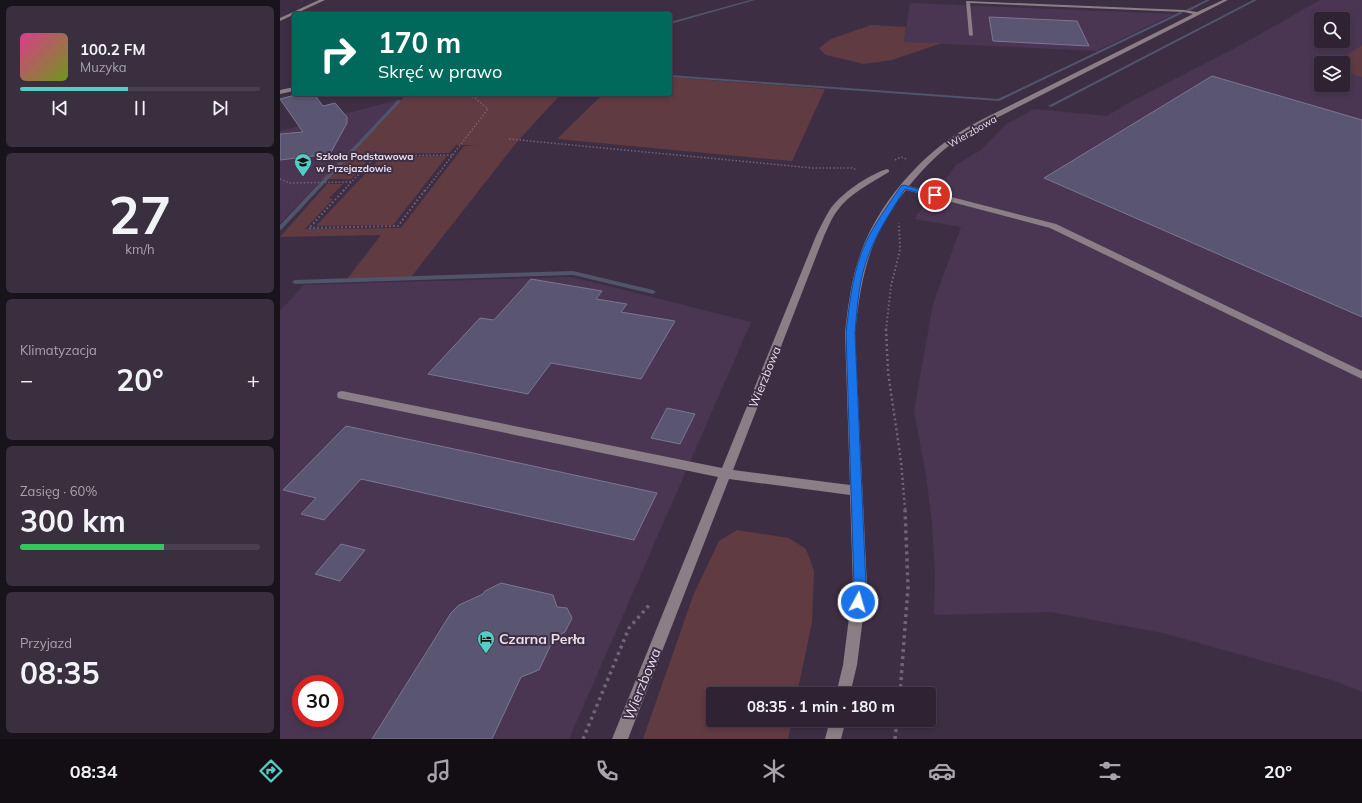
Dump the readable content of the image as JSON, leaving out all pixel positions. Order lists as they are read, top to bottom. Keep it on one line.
{"streets":{"street":["Wierzbowa"]},"places":{"school or university":["Szkoła Podstawowa w Przejazdowie"],"hotel":["Czarna Perła"]},"page":{"turn":["170 m","Skręć w prawo"],"song":["100.2 FM","Muzyka"],"tile":[["27","km/h"],"Klimatyzacja",["Zasięg · 60%","300 km"],["Przyjazd","08:35"]],"heat":["−","20°","+"],"limit":"30","trip":"08:35 · 1 min · 180 m","tabs":["08:34","20°"]}}
